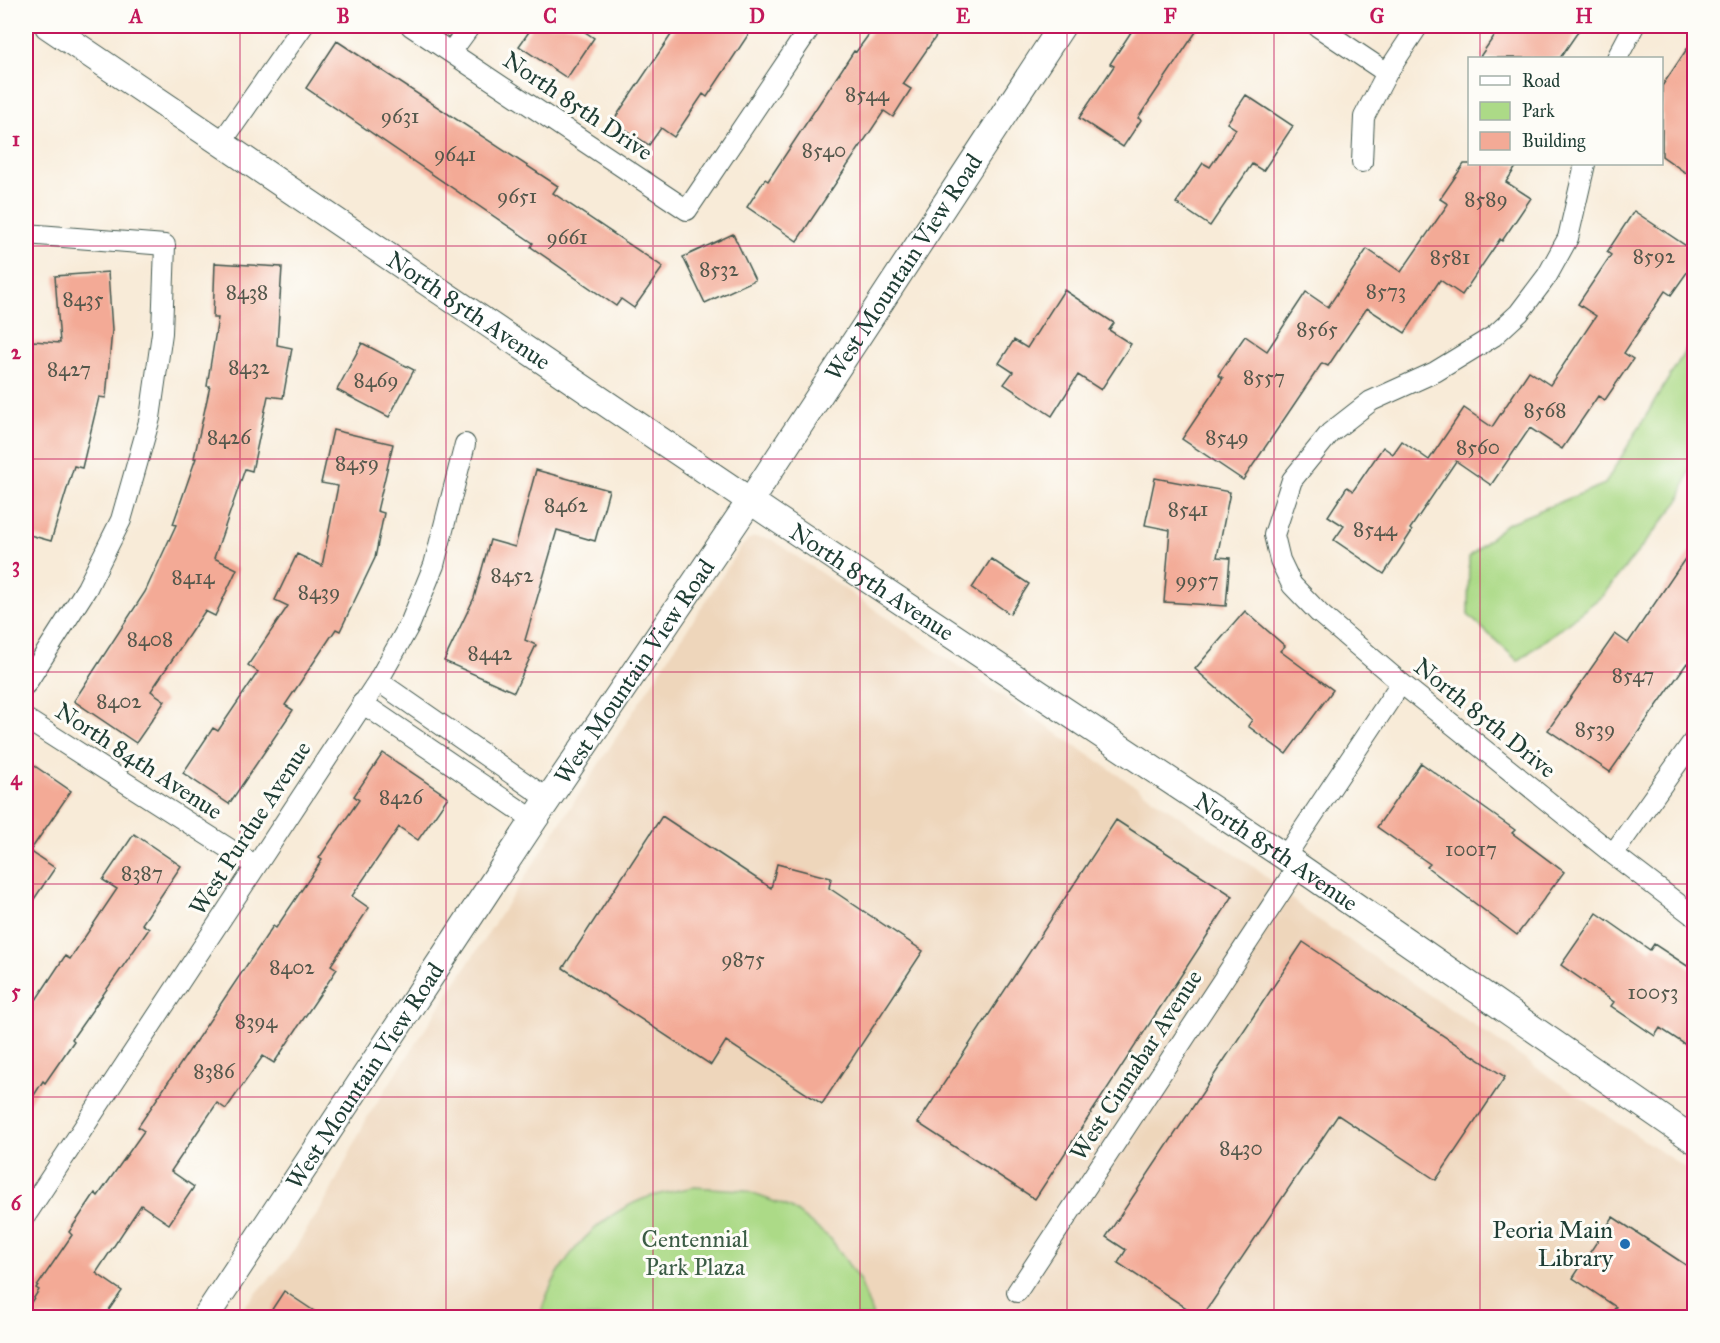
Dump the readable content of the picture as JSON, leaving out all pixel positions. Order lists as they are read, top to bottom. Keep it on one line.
{"streets":{"street":["North 85th Drive","West Mountain View Road","North 85th Avenue","North 84th Avenue","West Purdue Avenue","West Cinnabar Avenue"]},"crossings":[["North 85th Drive","West Cinnabar Avenue"],["West Mountain View Road","North 85th Avenue"],["North 85th Avenue","West Cinnabar Avenue"],["North 84th Avenue","West Purdue Avenue"]],"parks":["Centennial Park Plaza"],"places":["Peoria Main Library"],"house_numbers":["8544","9631","8540","9641","9651","8589","9661","8592","8581","8532","8573","8438","8435","8565","8432","8427","8557","8469","8568","8426","8549","8560","8459","8462","8541","8544","8452","8414","9957","8439","8408","8442","8547","8402","8539","8426","10017","8387","9875","8402","10053","8394","8386","8430"],"legend":["Road","Park","Building"],"grid":{"columns":["A","B","C","D","E","F","G","H"],"rows":["1","2","3","4","5","6"]}}
